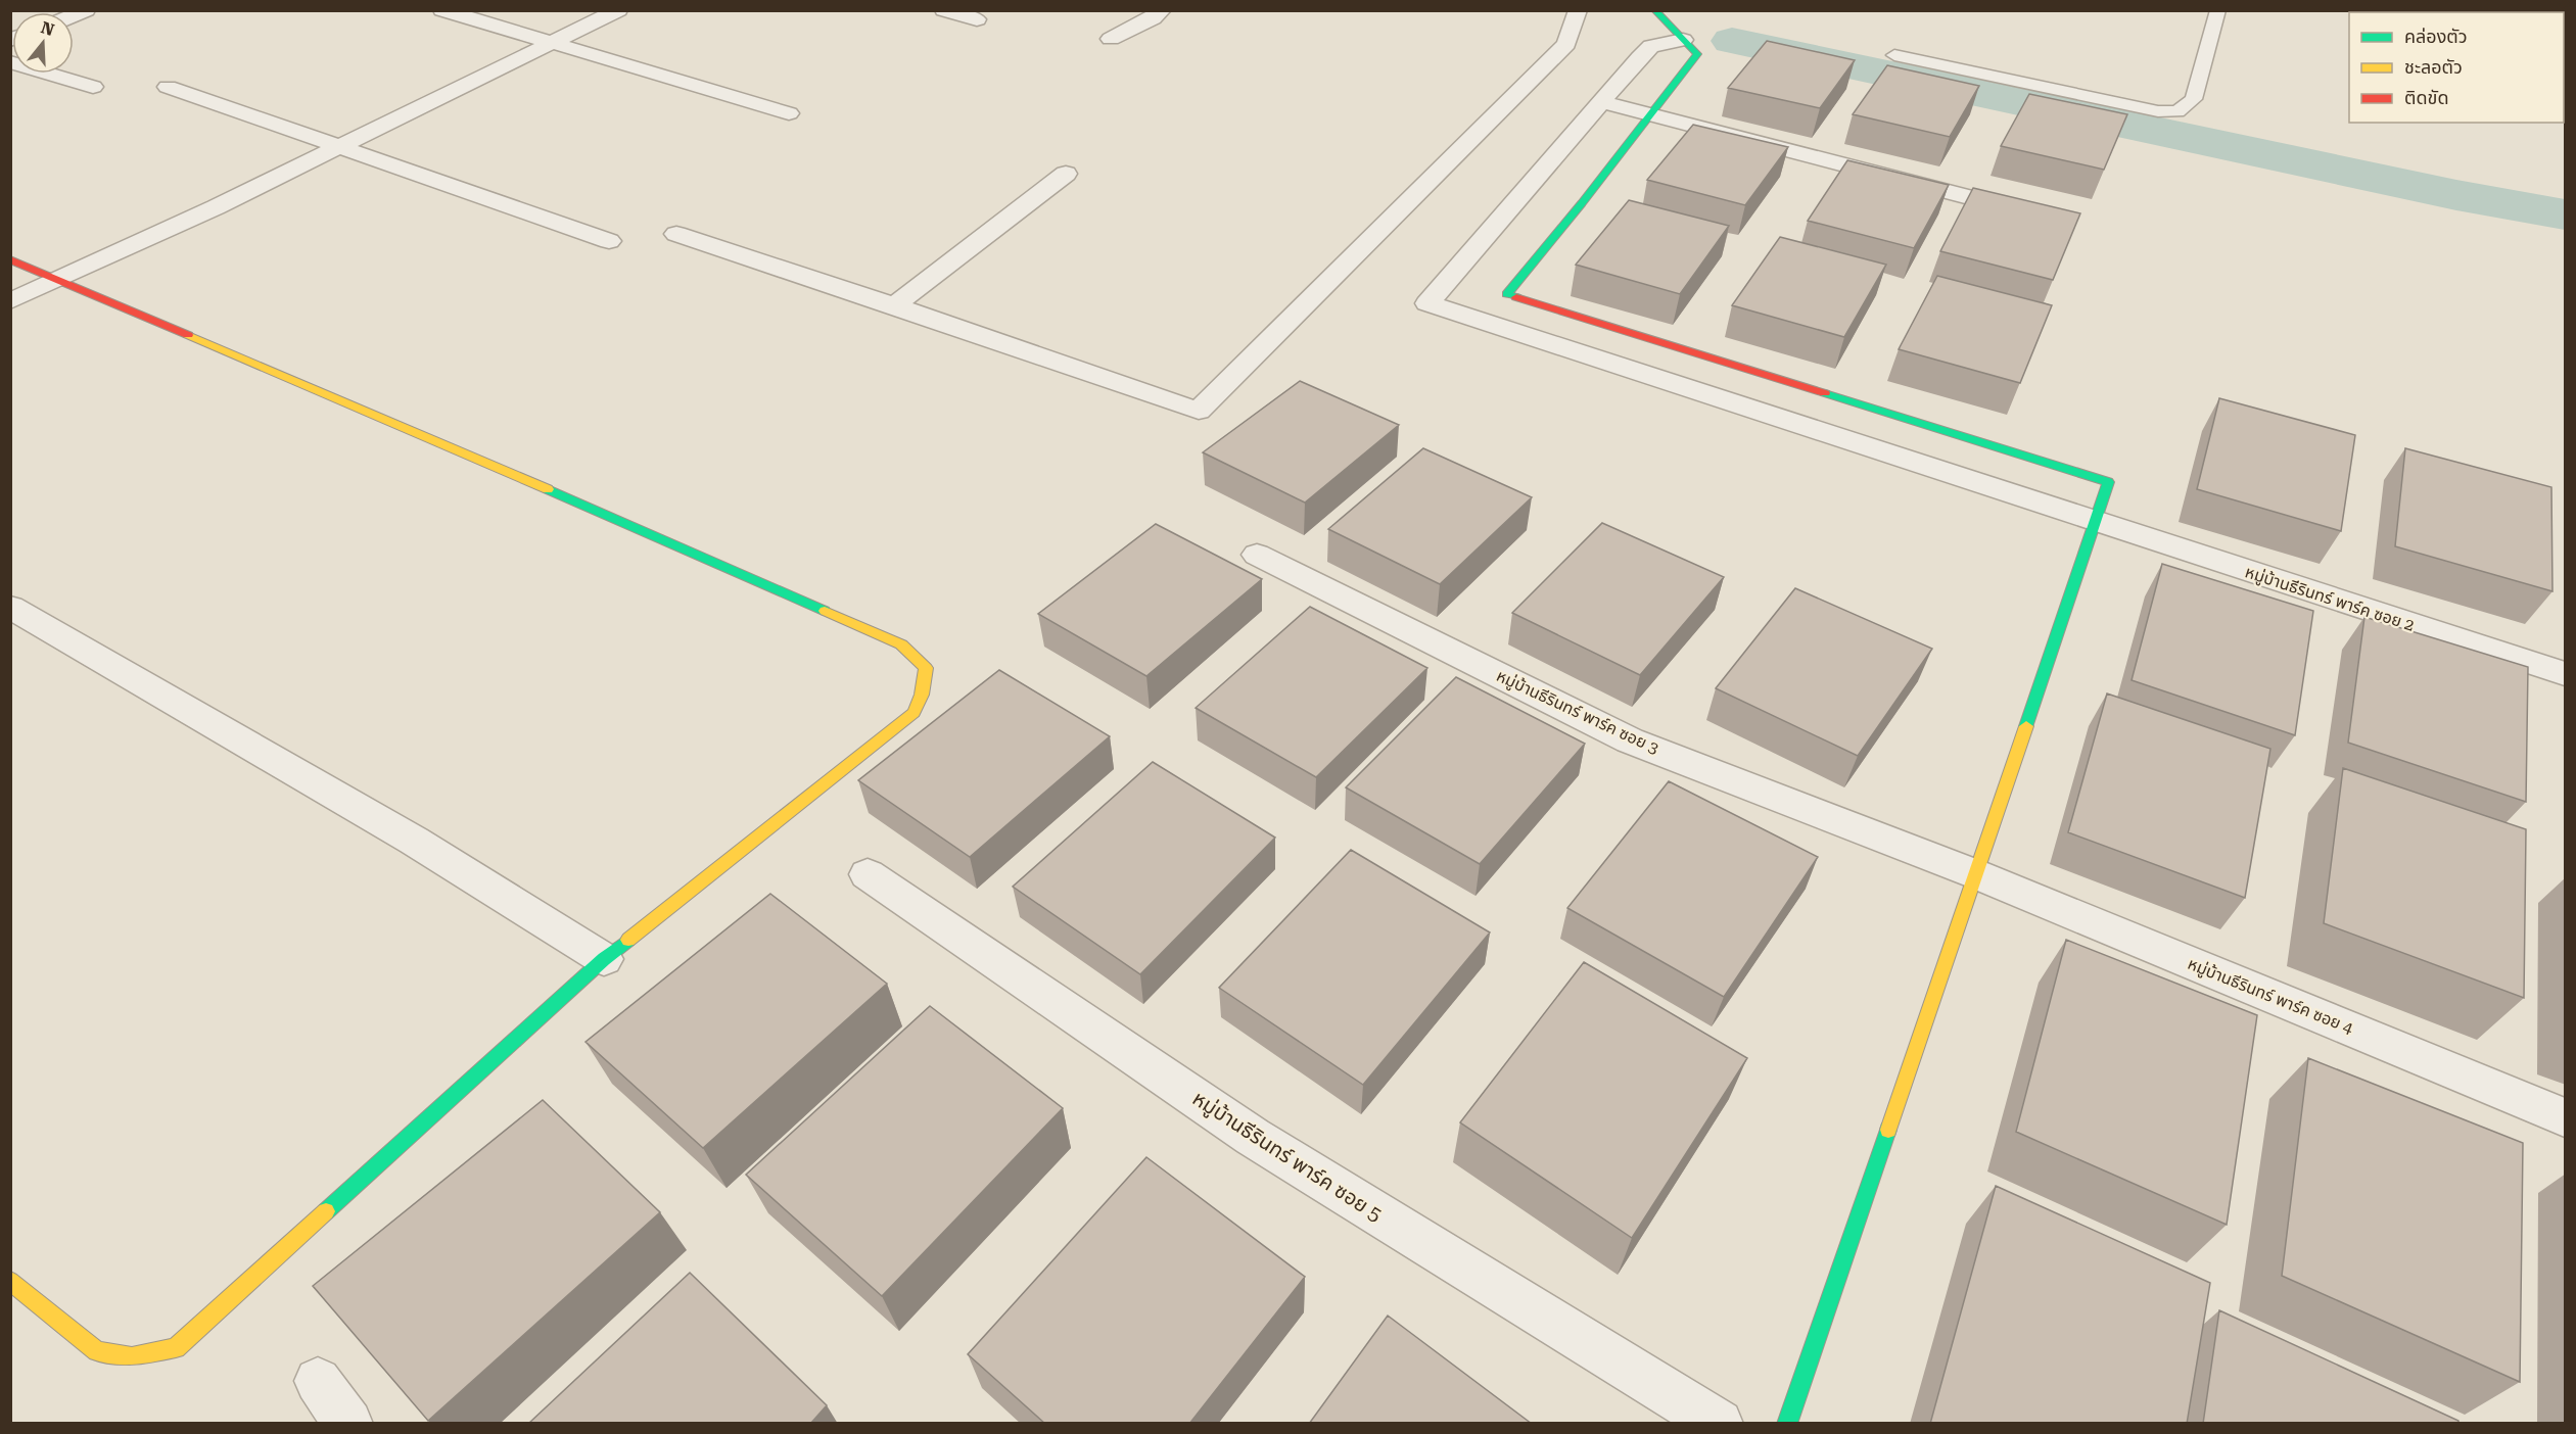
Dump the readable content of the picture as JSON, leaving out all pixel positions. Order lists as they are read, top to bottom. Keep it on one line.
{"streets":{"street":["หมู่บ้านธีรินทร์ พาร์ค ซอย 2","หมู่บ้านธีรินทร์ พาร์ค ซอย 3","หมู่บ้านธีรินทร์ พาร์ค ซอย 4","หมู่บ้านธีรินทร์ พาร์ค ซอย 5"]},"crossings":[["หมู่บ้านธีรินทร์ พาร์ค ซอย 3","หมู่บ้านธีรินทร์ พาร์ค ซอย 4"]],"legend":["คล่องตัว","ชะลอตัว","ติดขัด"],"north":"top"}
